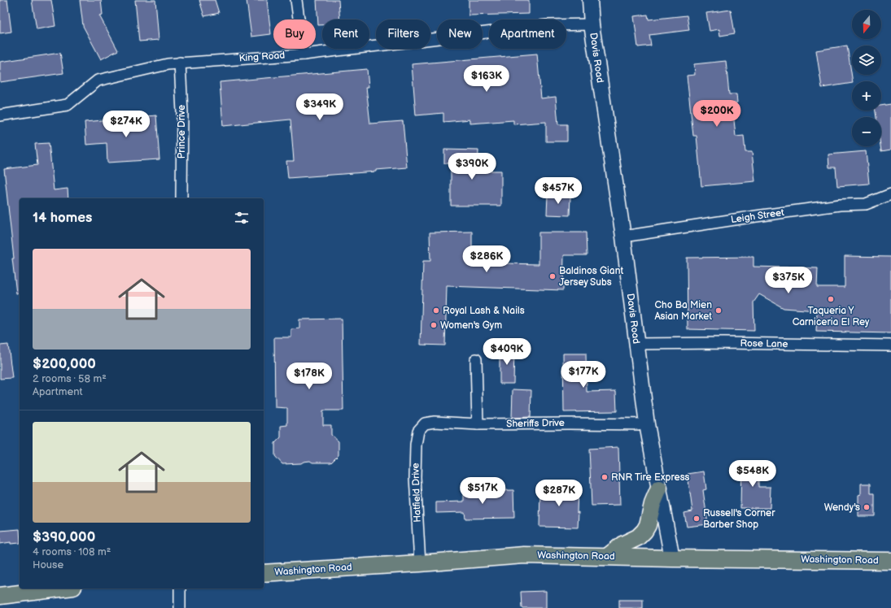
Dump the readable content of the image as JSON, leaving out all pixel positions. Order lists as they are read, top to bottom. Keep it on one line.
{"streets":{"main road":["Davis Road","Washington Road"],"street":["King Road","Prince Drive","Leigh Street","Rose Lane","Sheriffs Drive","Hatfield Drive"]},"crossings":[["King Road","Davis Road"],["King Road","Prince Drive"],["Davis Road","Leigh Street"],["Davis Road","Rose Lane"],["Davis Road","Sheriffs Drive"],["Davis Road","Washington Road"],["Sheriffs Drive","Hatfield Drive"],["Hatfield Drive","Washington Road"]],"places":["Baldinos Giant Jersey Subs","Taqueria Y Carniceria El Rey","Royal Lash & Nails","Cho Ba Mien Asian Market","Women's Gym","RNR Tire Express","Wendy's","Russell's Corner Barber Shop"],"north":"bottom","page":{"map_buttons":["+","−"],"chip":["Buy","Rent","Filters","New","Apartment"],"price":["$163K","$349K","$200K","$274K","$390K","$457K","$286K","$375K","$409K","$177K","$178K","$548K","$517K","$287K"],"heading":"14 homes","list":[{"name":"$200,000","note":"2 rooms · 58 m² · Apartment"},{"name":"$390,000","note":"4 rooms · 108 m² · House"}]}}
